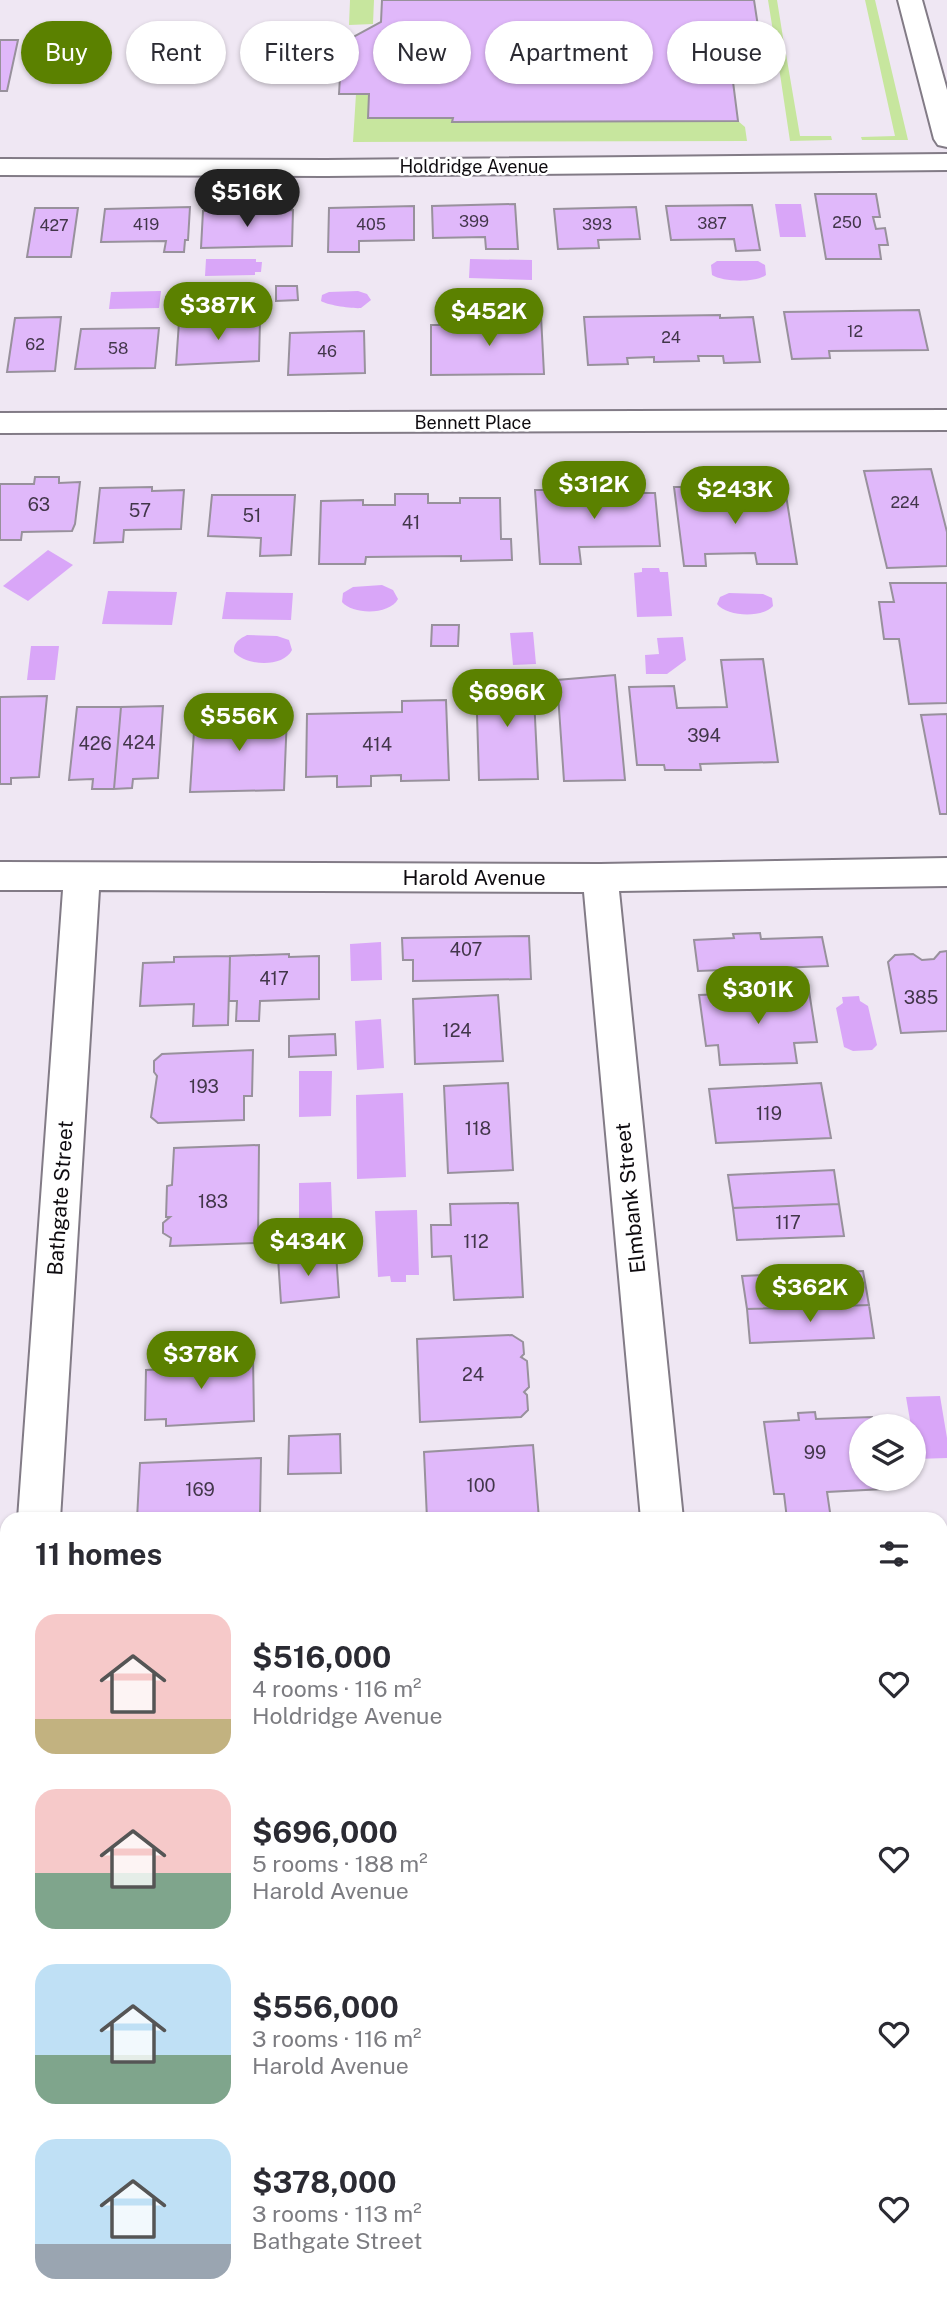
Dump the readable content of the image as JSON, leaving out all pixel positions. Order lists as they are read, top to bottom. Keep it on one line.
{"streets":{"street":["Holdridge Avenue","Bennett Place","Harold Avenue","Bathgate Street","Elmbank Street"]},"crossings":[["Harold Avenue","Bathgate Street"],["Harold Avenue","Elmbank Street"]],"house_numbers":["399","250","387","419","405","393","427","12","24","62","58","46","224","63","57","51","41","394","424","426","414","407","417","385","124","193","119","118","183","117","112","24","99","100","169"],"page":{"chip":["Buy","Rent","Filters","New","Apartment","House"],"price":["$516K","$387K","$452K","$312K","$243K","$696K","$556K","$301K","$434K","$362K","$378K"],"heading":"11 homes","list":[{"name":"$516,000","note":"4 rooms · 116 m² · Holdridge Avenue"},{"name":"$696,000","note":"5 rooms · 188 m² · Harold Avenue"},{"name":"$556,000","note":"3 rooms · 116 m² · Harold Avenue"},{"name":"$378,000","note":"3 rooms · 113 m² · Bathgate Street"}]}}
